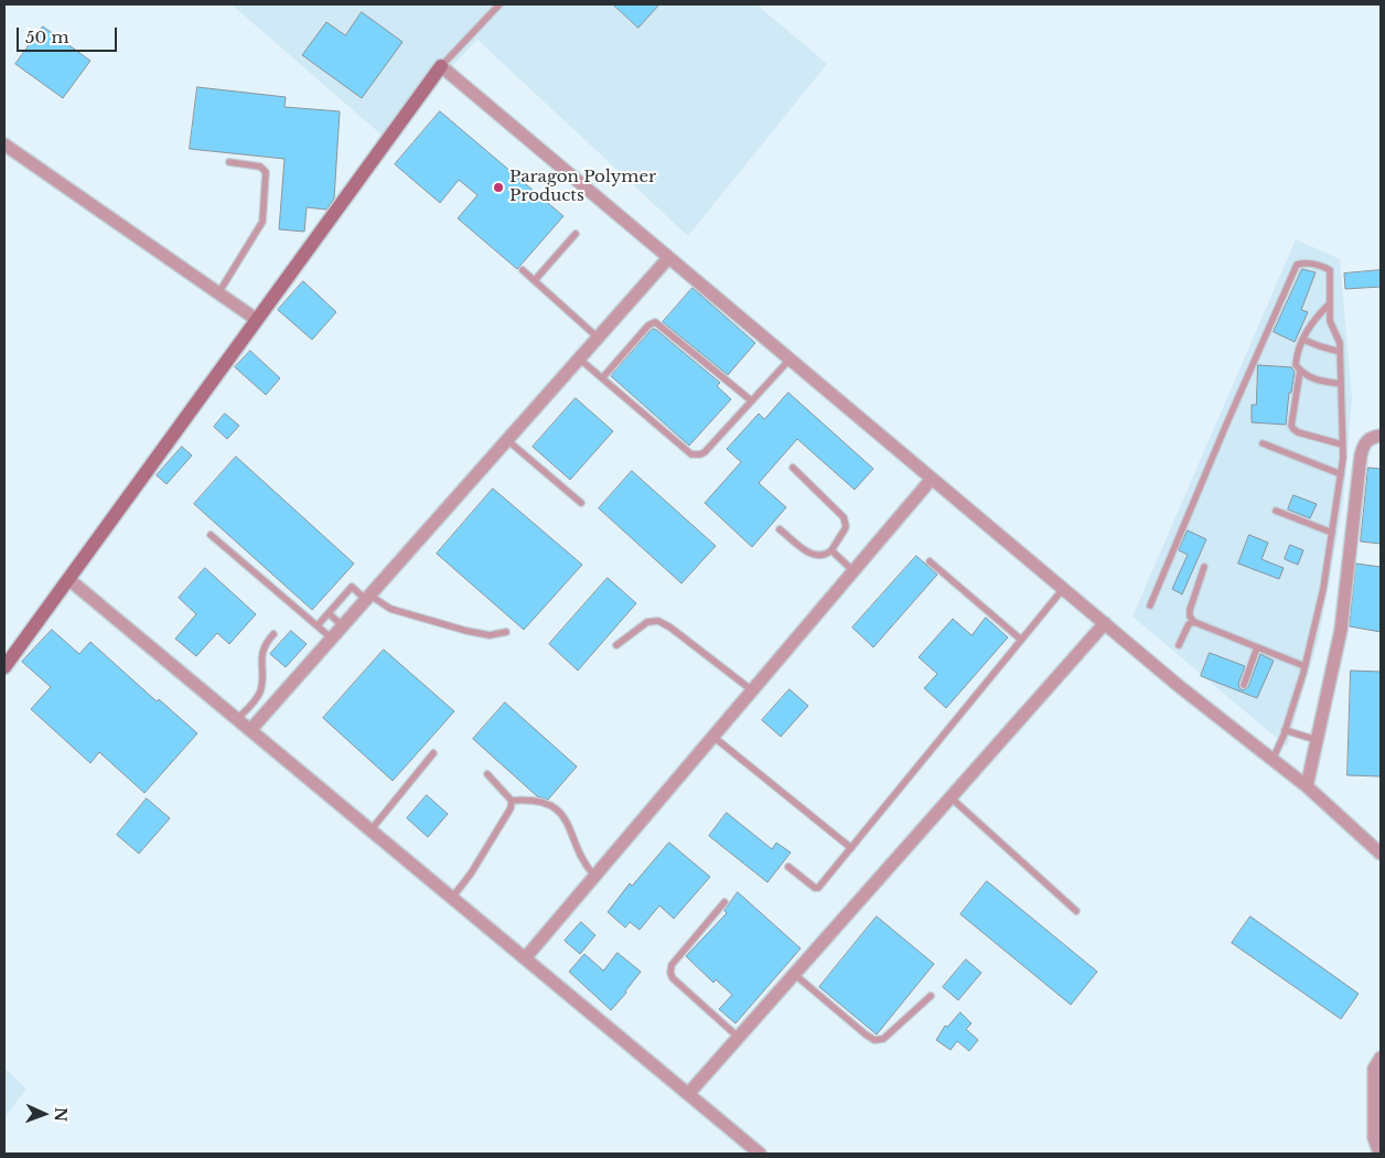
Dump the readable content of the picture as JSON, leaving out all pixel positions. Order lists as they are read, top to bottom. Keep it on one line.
{"places":["Paragon Polymer Products"],"scale_bar":"50 m","north":"right"}
